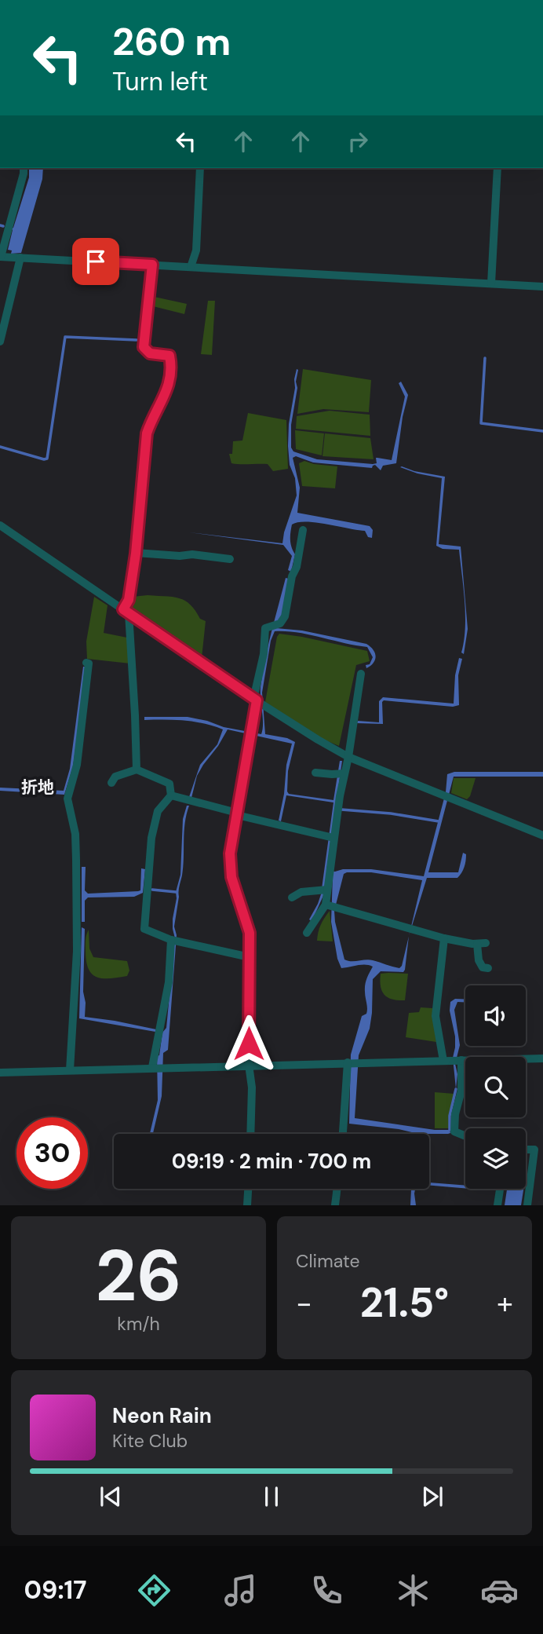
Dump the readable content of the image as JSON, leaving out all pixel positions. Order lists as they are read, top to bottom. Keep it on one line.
{"districts":["折地"],"page":{"turn":["260 m","Turn left"],"limit":"30","trip":"09:19 · 2 min · 700 m","tile":[["26","km/h"],"Climate"],"heat":["−","21.5°","+"],"song":["Neon Rain","Kite Club"],"tabs":"09:17"}}
